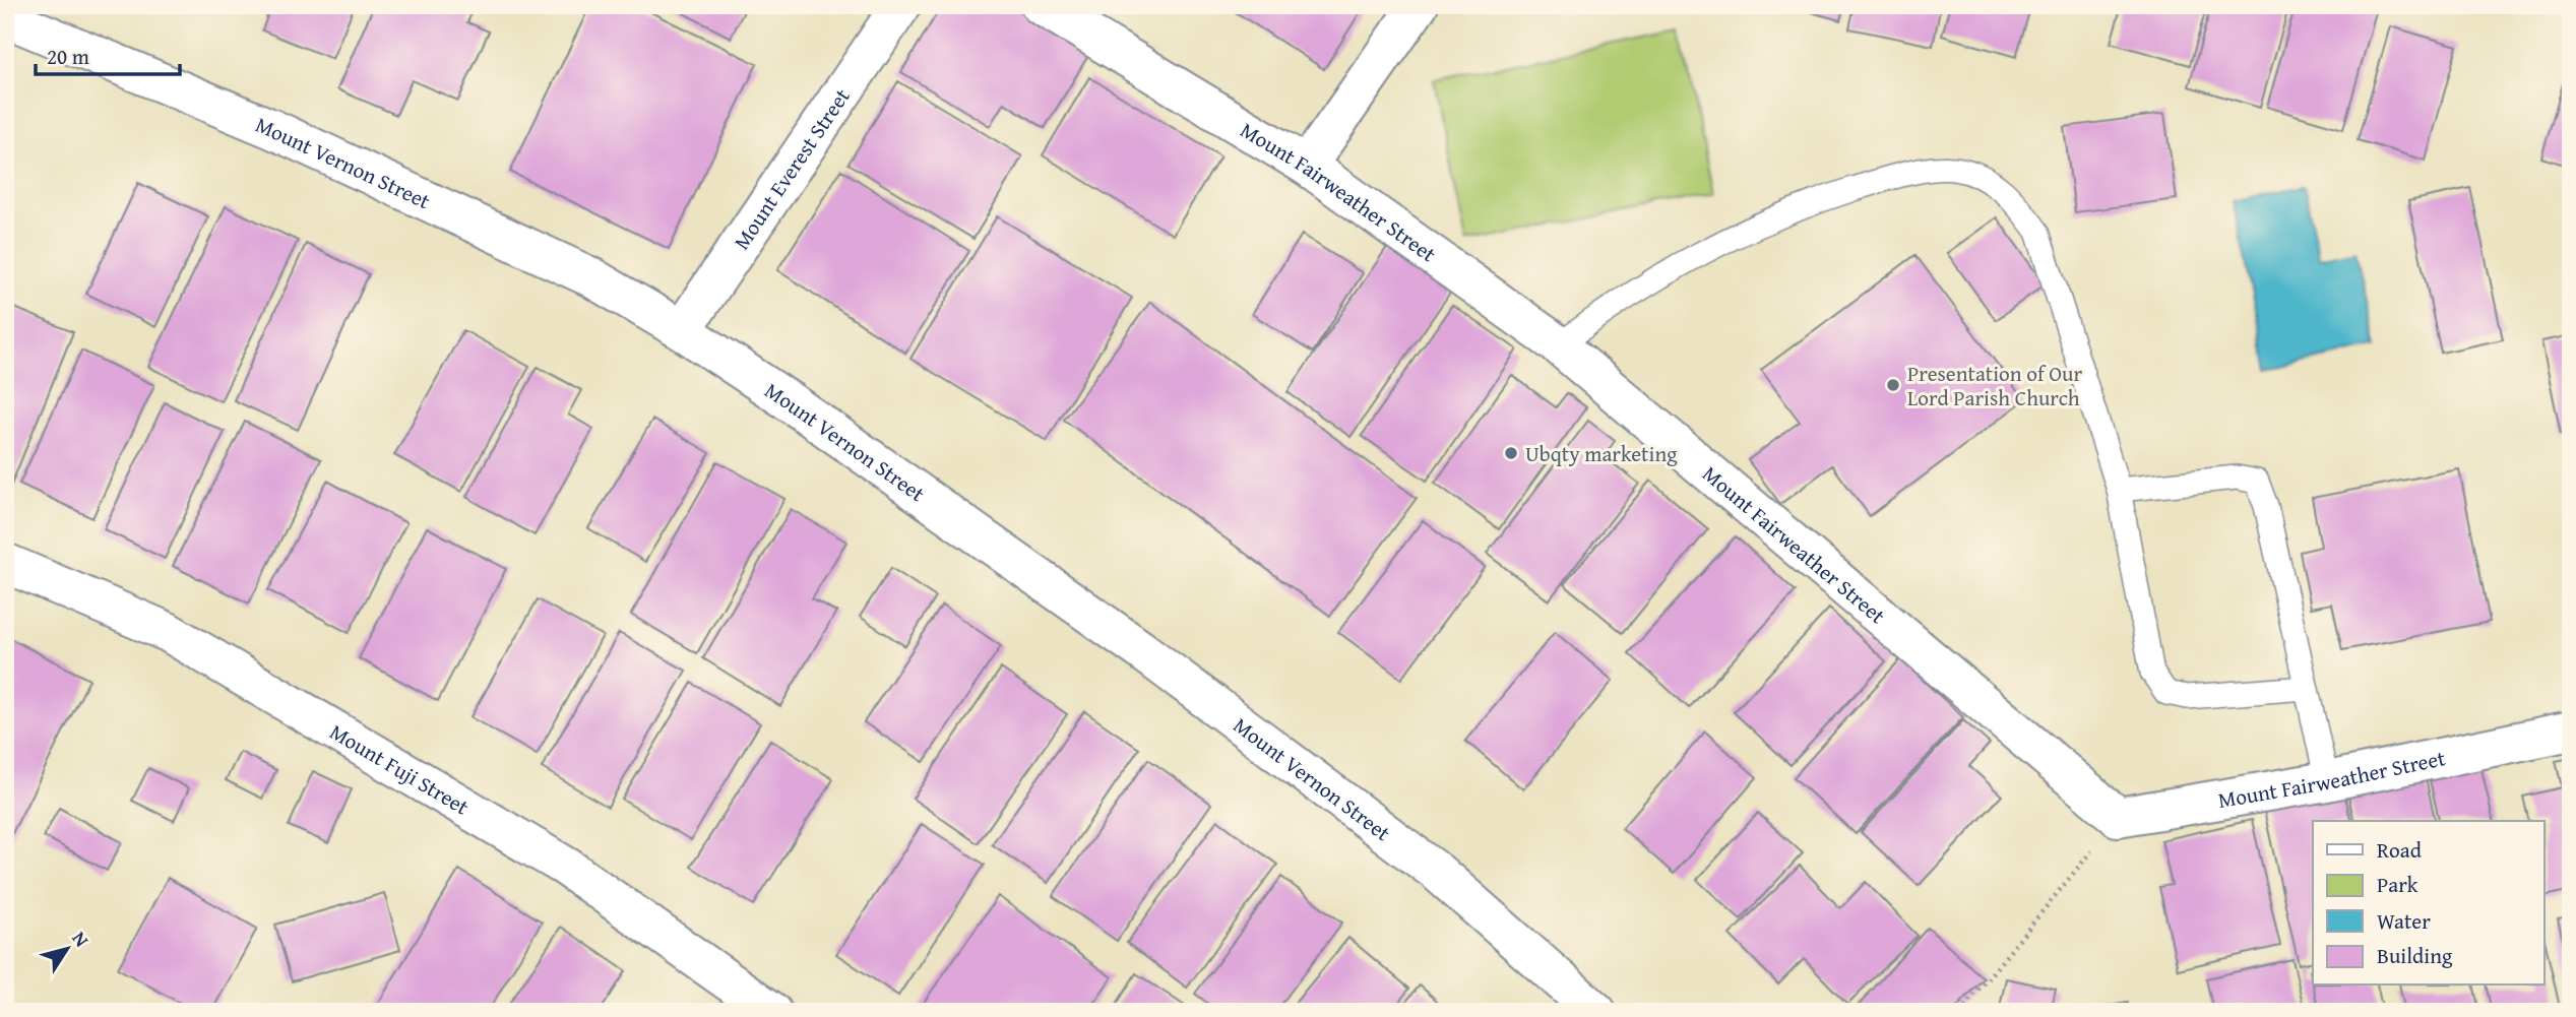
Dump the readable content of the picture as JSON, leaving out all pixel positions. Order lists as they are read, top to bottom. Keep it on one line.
{"streets":{"street":["Mount Vernon Street","Mount Everest Street","Mount Fairweather Street","Mount Fuji Street"]},"crossings":[["Mount Vernon Street","Mount Everest Street"]],"places":["Presentation of Our Lord Parish Church","Ubqty marketing"],"legend":["Road","Park","Water","Building"],"scale_bar":"20 m","north":"top right"}
